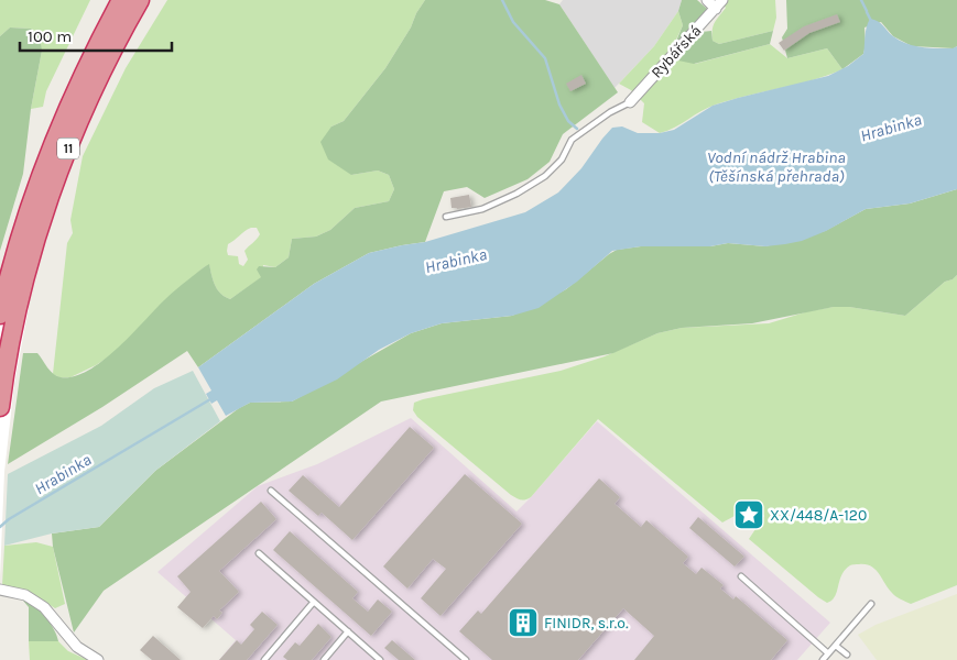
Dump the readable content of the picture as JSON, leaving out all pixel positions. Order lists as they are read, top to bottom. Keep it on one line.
{"streets":{"highway":["11"],"street":["Rybářská"]},"water":["Hrabinka","Vodní nádrž Hrabina (Těšínská přehrada)"],"places":{"place":["XX/448/A-120"],"building":["FINIDR, s.r.o."]},"scale_bar":"100 m"}
